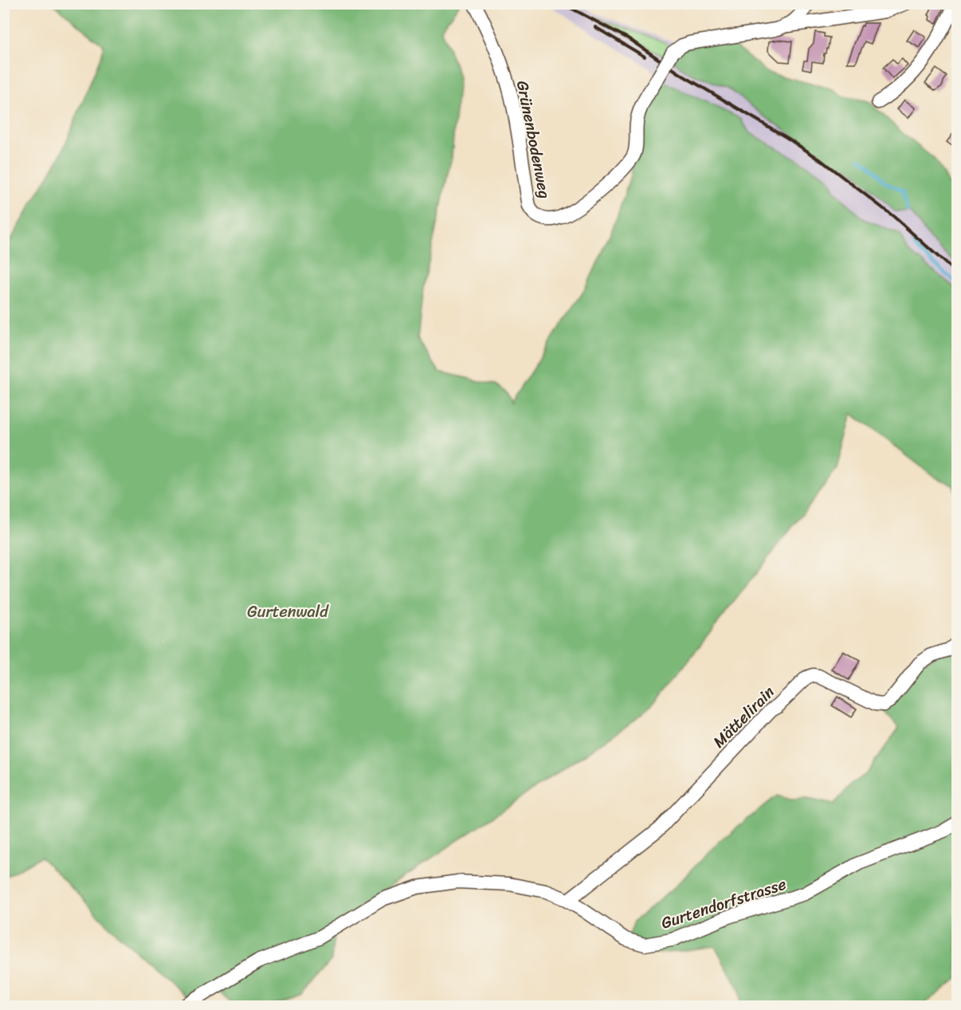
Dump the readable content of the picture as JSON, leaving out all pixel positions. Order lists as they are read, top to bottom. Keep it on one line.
{"streets":{"street":["Grünenbodenweg","Mättelirain","Gurtendorfstrasse"]},"crossings":[["Mättelirain","Gurtendorfstrasse"]],"parks":["Gurtenwald"]}
